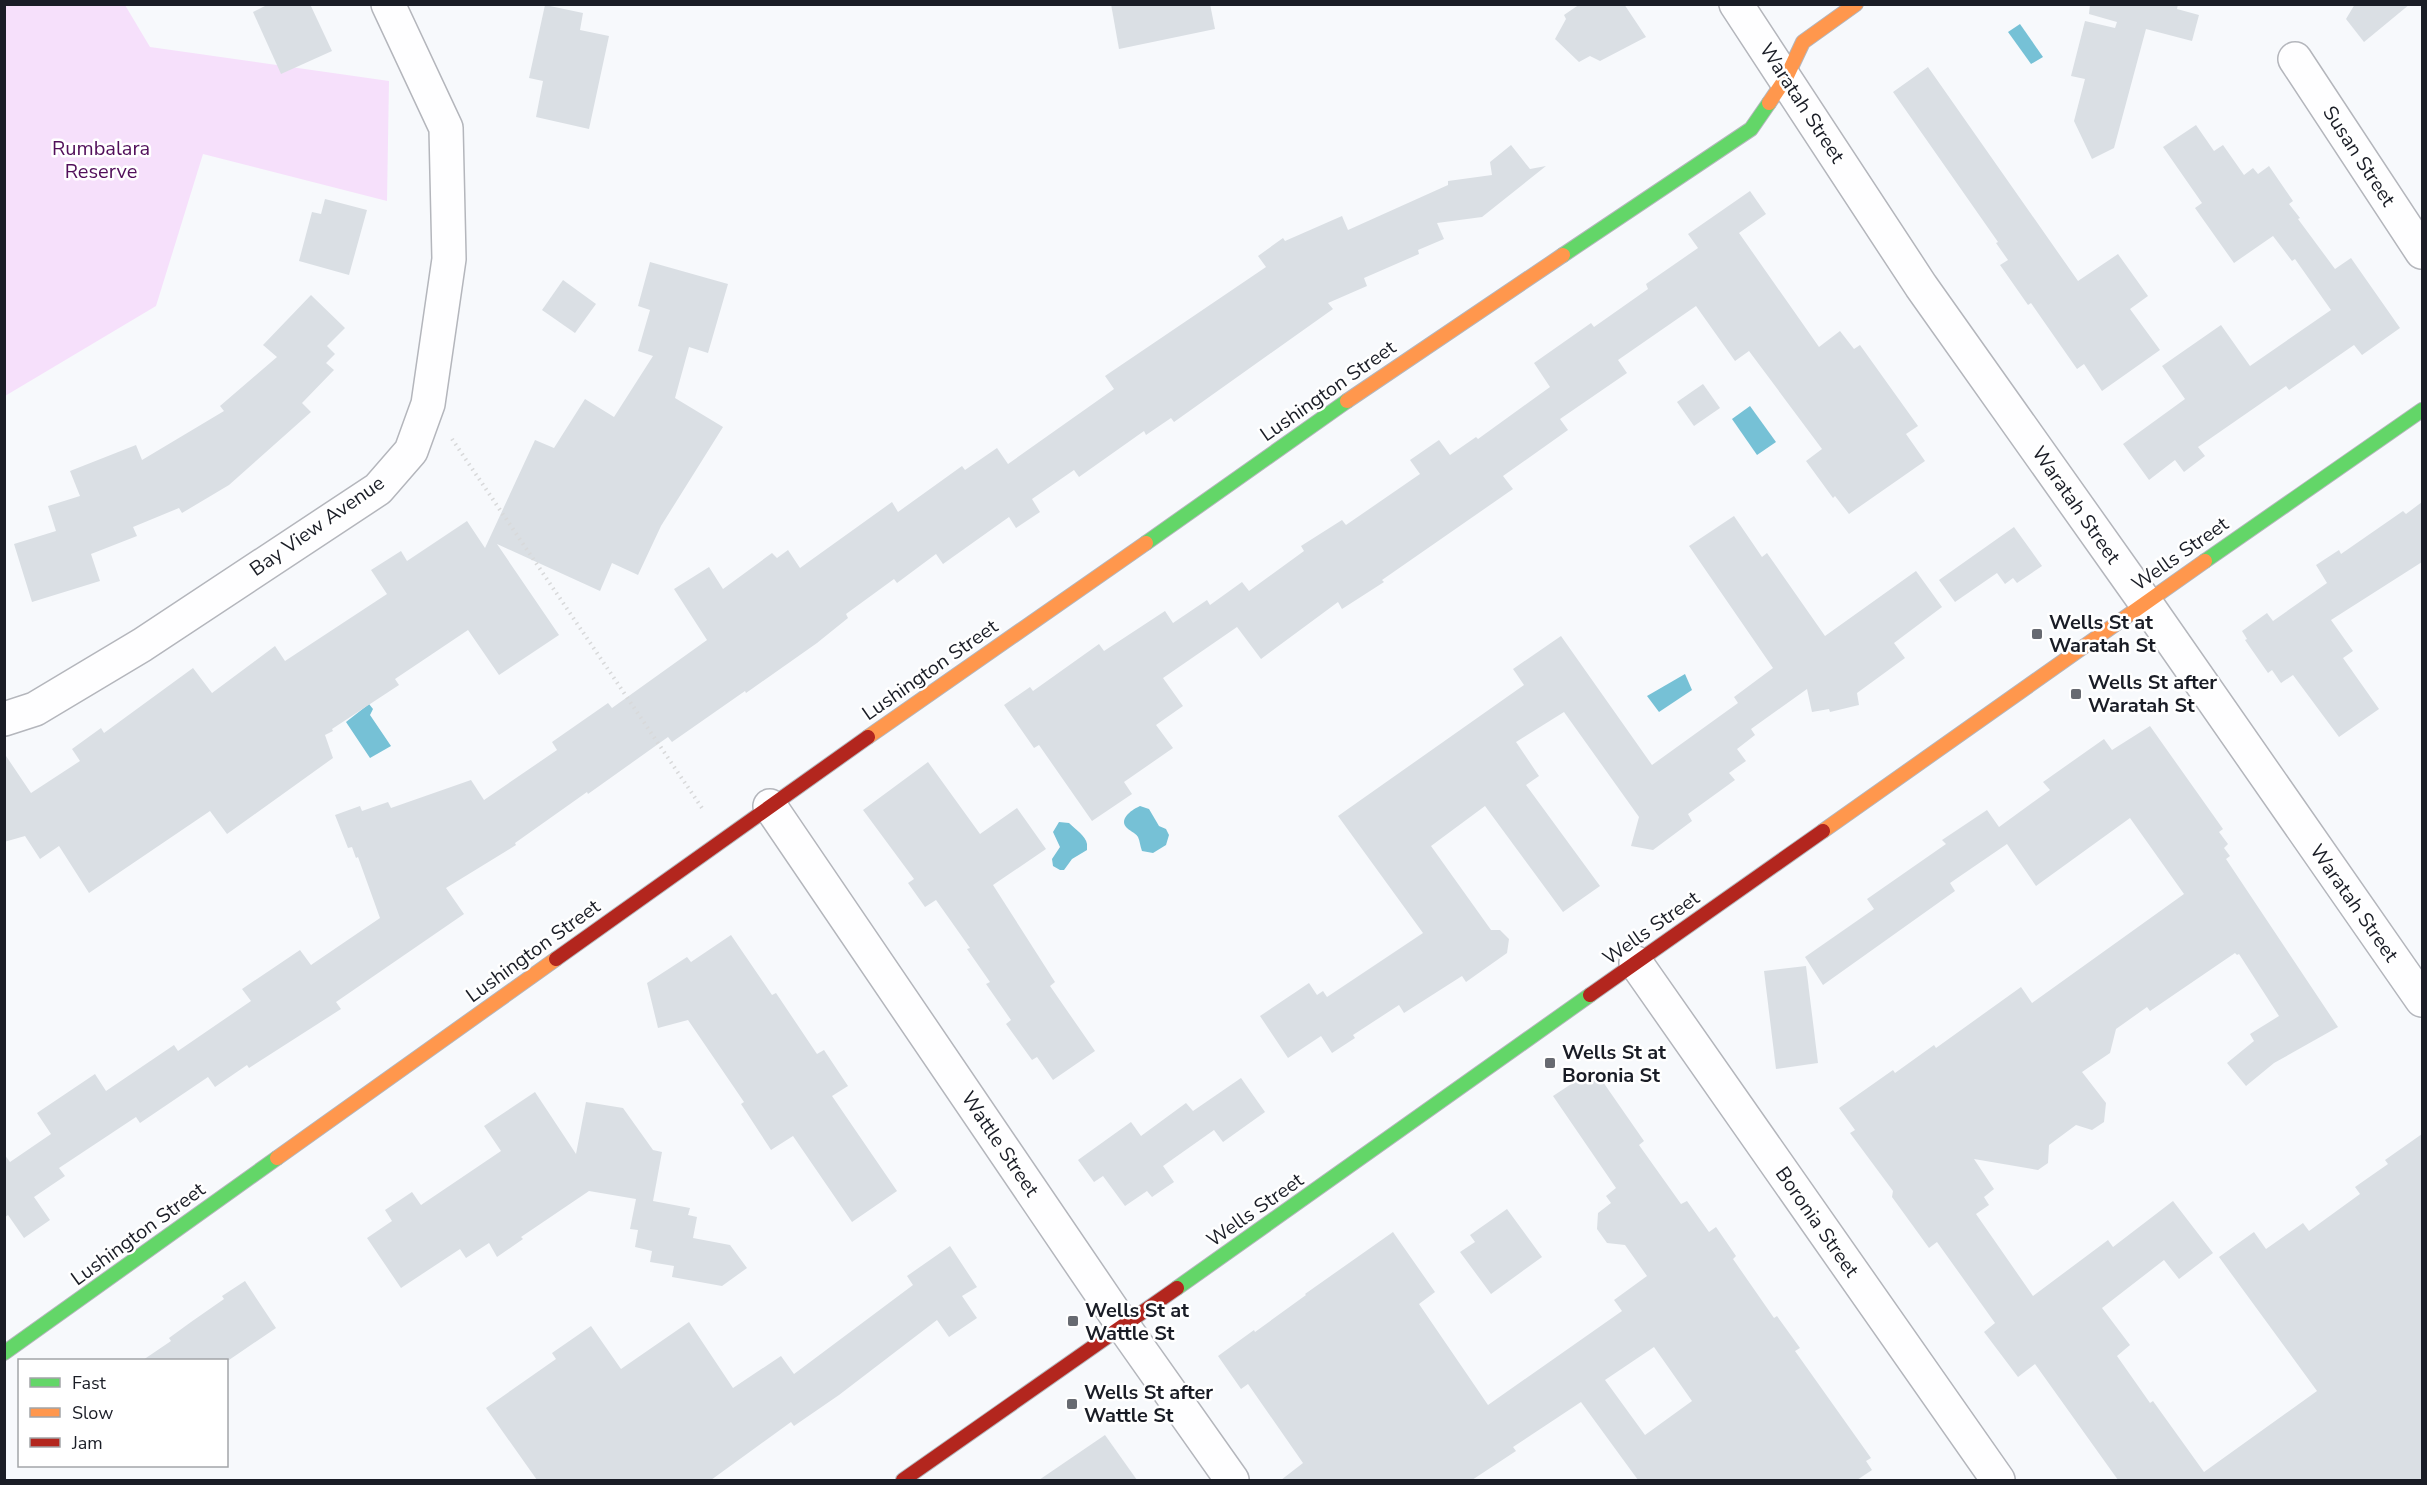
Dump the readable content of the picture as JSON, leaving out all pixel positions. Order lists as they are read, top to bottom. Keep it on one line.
{"streets":{"street":["Waratah Street","Susan Street","Lushington Street","Bay View Avenue","Wells Street","Wattle Street","Boronia Street"]},"crossings":[["Waratah Street","Lushington Street"],["Waratah Street","Wells Street"],["Lushington Street","Wattle Street"],["Wells Street","Wattle Street"],["Wells Street","Boronia Street"]],"parks":["Rumbalara Reserve"],"places":{"transit":["Wells St at Waratah St","Wells St after Waratah St","Wells St at Boronia St","Wells St at Wattle St","Wells St after Wattle St"]},"legend":["Fast","Slow","Jam"]}
